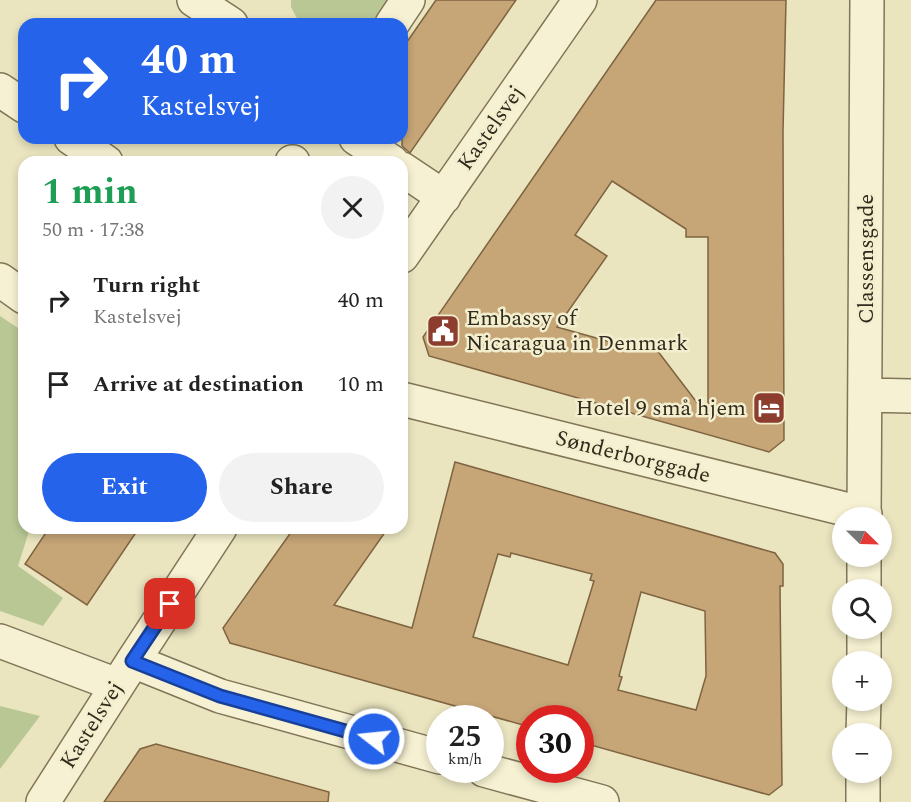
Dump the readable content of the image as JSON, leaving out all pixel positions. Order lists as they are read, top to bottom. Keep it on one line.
{"streets":{"street":["Kastelsvej","Classensgade","Sønderborggade"]},"places":{"public building":["Embassy of Nicaragua in Denmark"],"hotel":["Hotel 9 små hjem"]},"north":"bottom right","page":{"turn":["40 m","Kastelsvej"],"heading":["1 min","50 m · 17:38"],"list":[{"name":"Turn right","note":"Kastelsvej","value":"40 m"},{"name":"Arrive at destination","value":"10 m"}],"buttons":["Exit","Share"],"map_buttons":["+","−"],"speed":"25 km/h","limit":"30"}}
